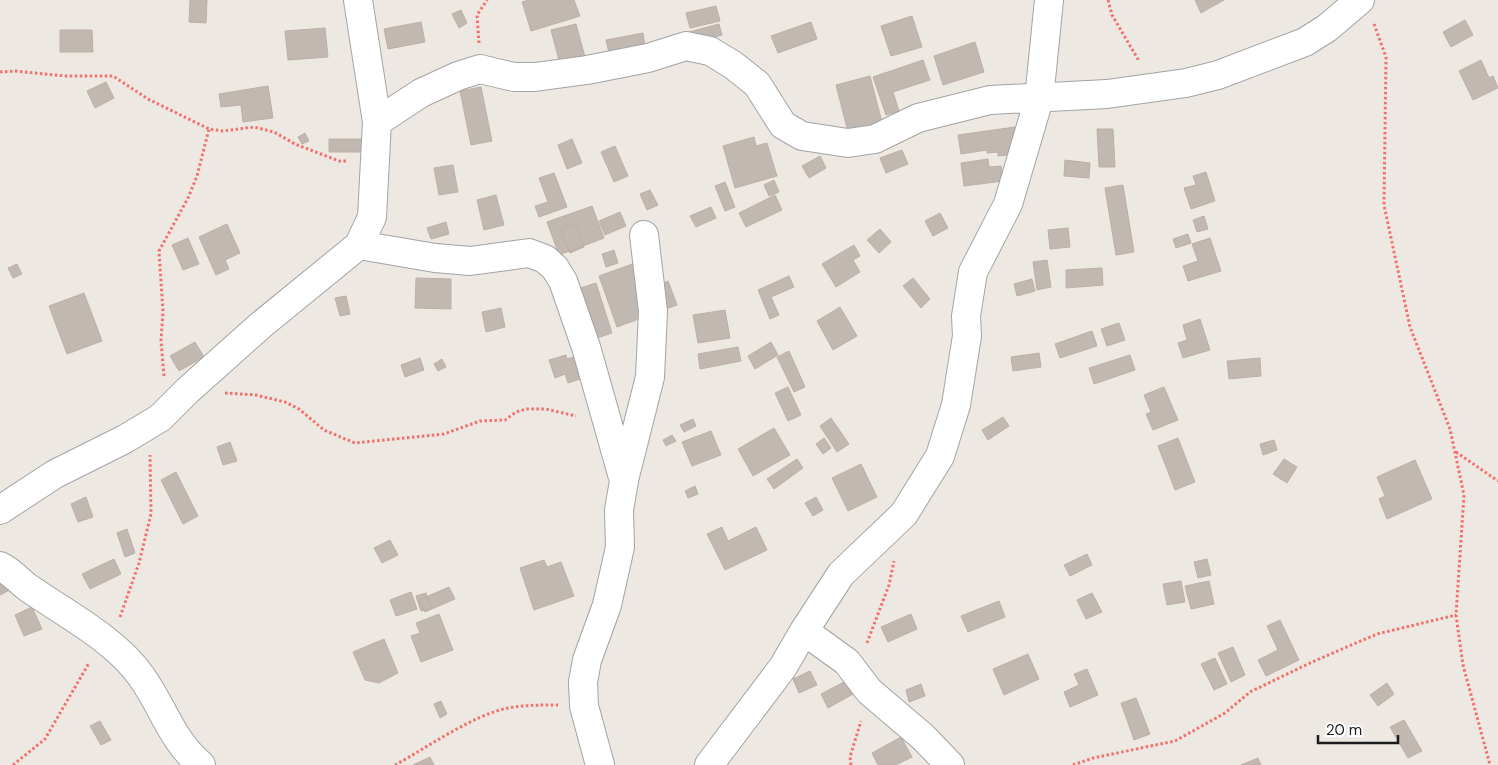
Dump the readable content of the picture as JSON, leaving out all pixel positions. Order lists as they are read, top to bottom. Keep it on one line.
{"scale_bar":"20 m"}
